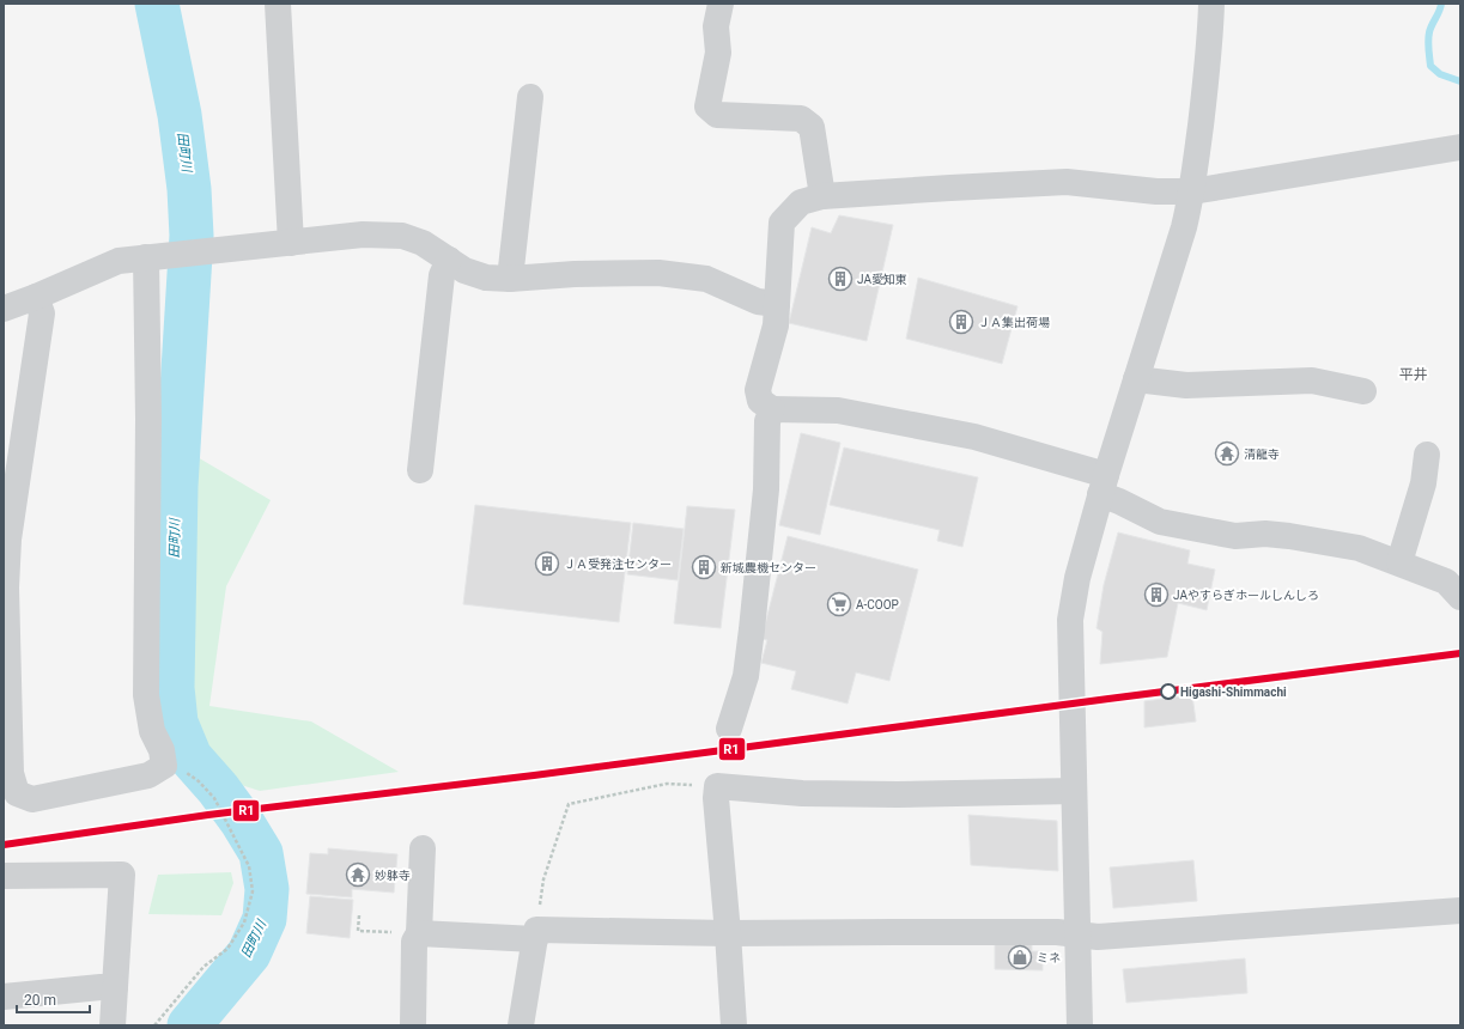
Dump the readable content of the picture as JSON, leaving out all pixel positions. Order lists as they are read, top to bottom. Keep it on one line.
{"districts":["平井"],"water":["田町川"],"places":{"building":["JA愛知東","ＪＡ集出荷場","ＪＡ受発注センター","新城農機センター","JAやすらぎホールしんしろ"],"temple":["清龍寺","妙躰寺"],"supermarket":["A-COOP"],"other":["Higashi-Shimmachi"],"shop":["ミネ"]},"lines":["transit line R1"],"scale_bar":"20 m"}
